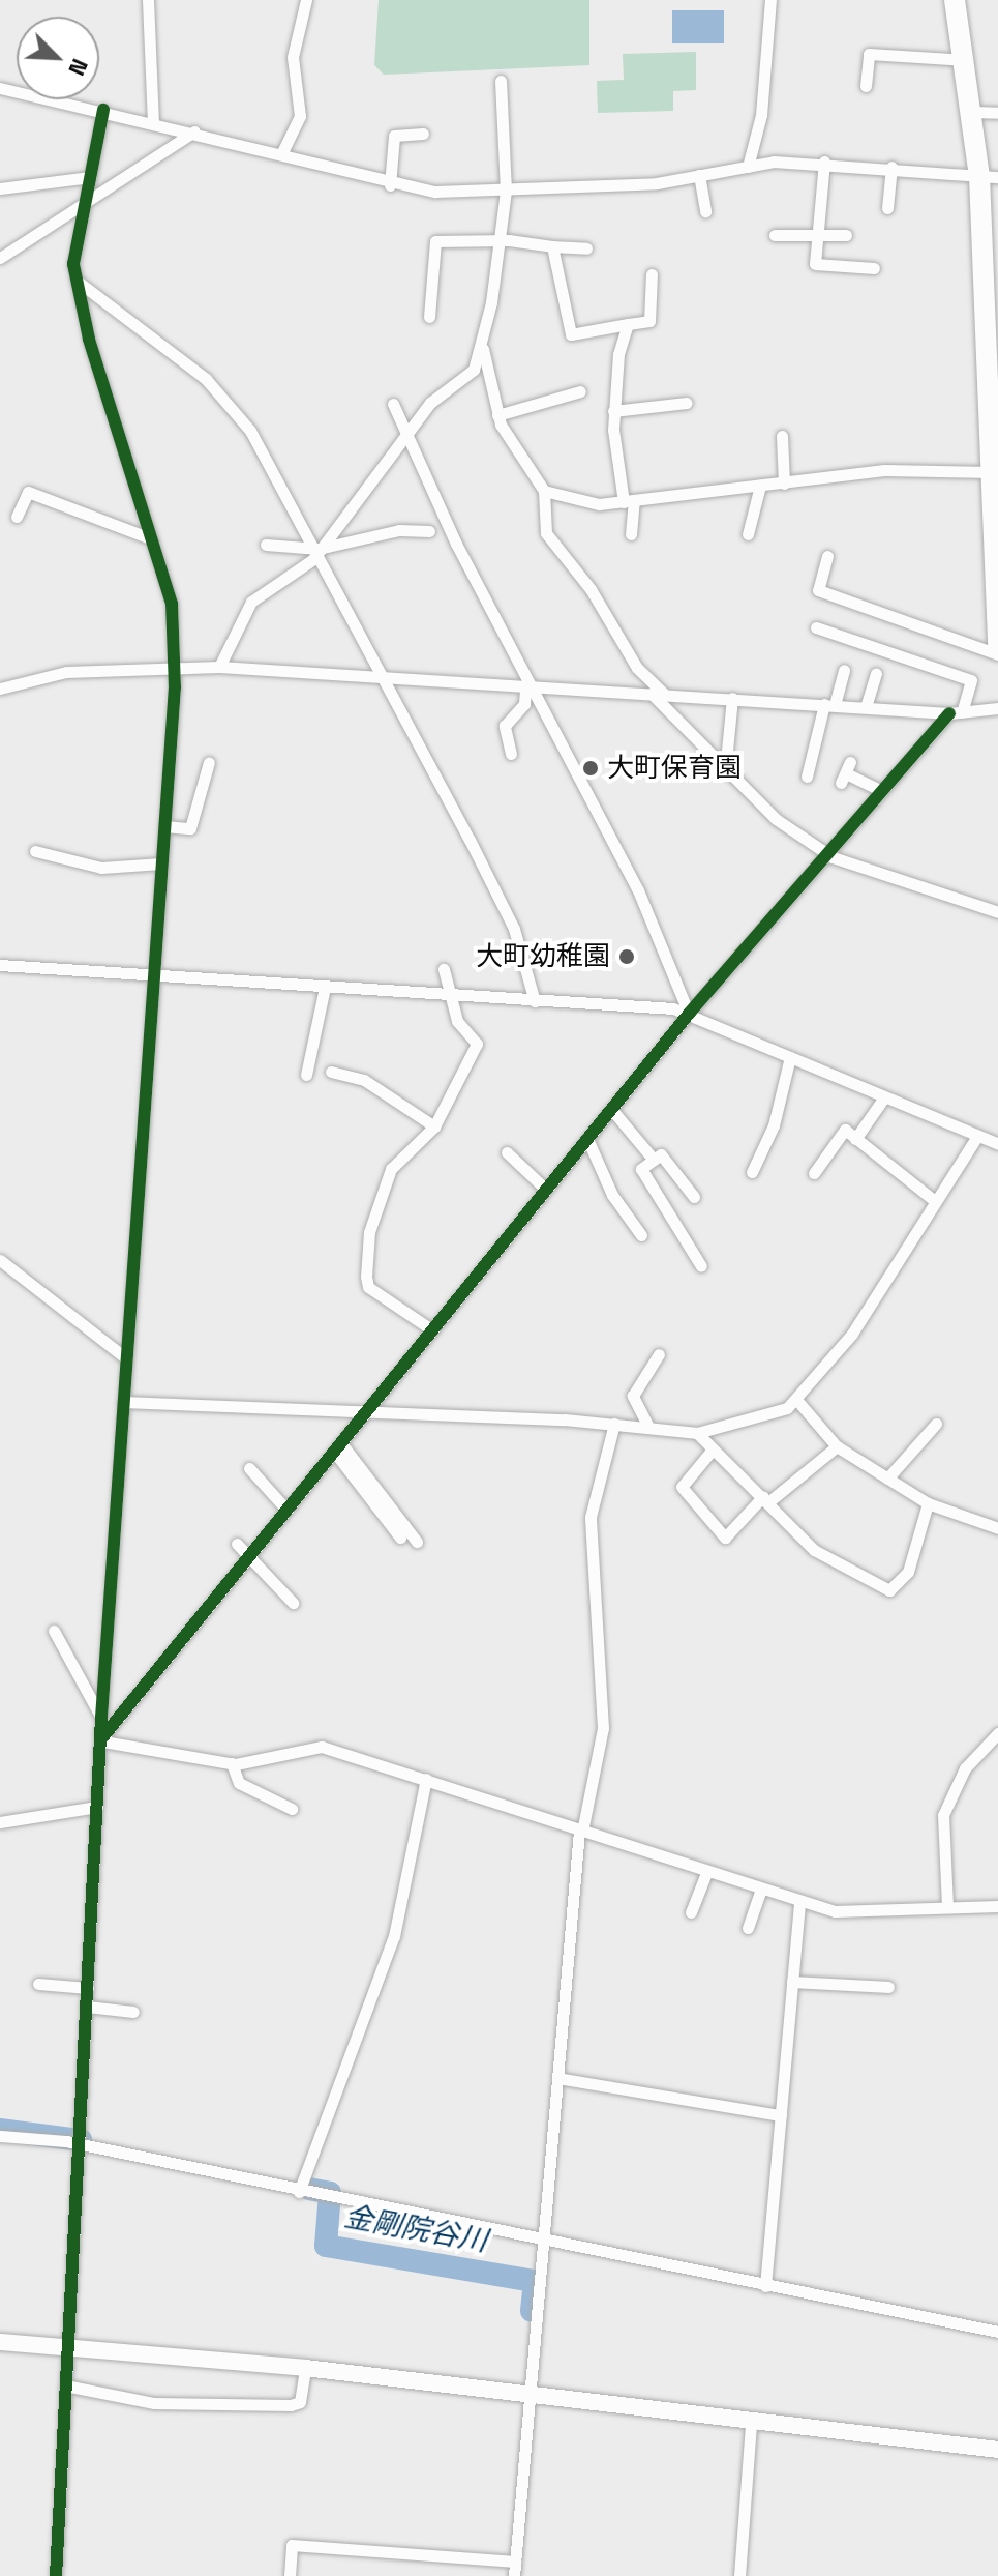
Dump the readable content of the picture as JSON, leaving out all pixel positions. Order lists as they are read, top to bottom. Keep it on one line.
{"water":["金剛院谷川"],"places":["大町保育園","大町幼稚園"],"north":"bottom right"}
